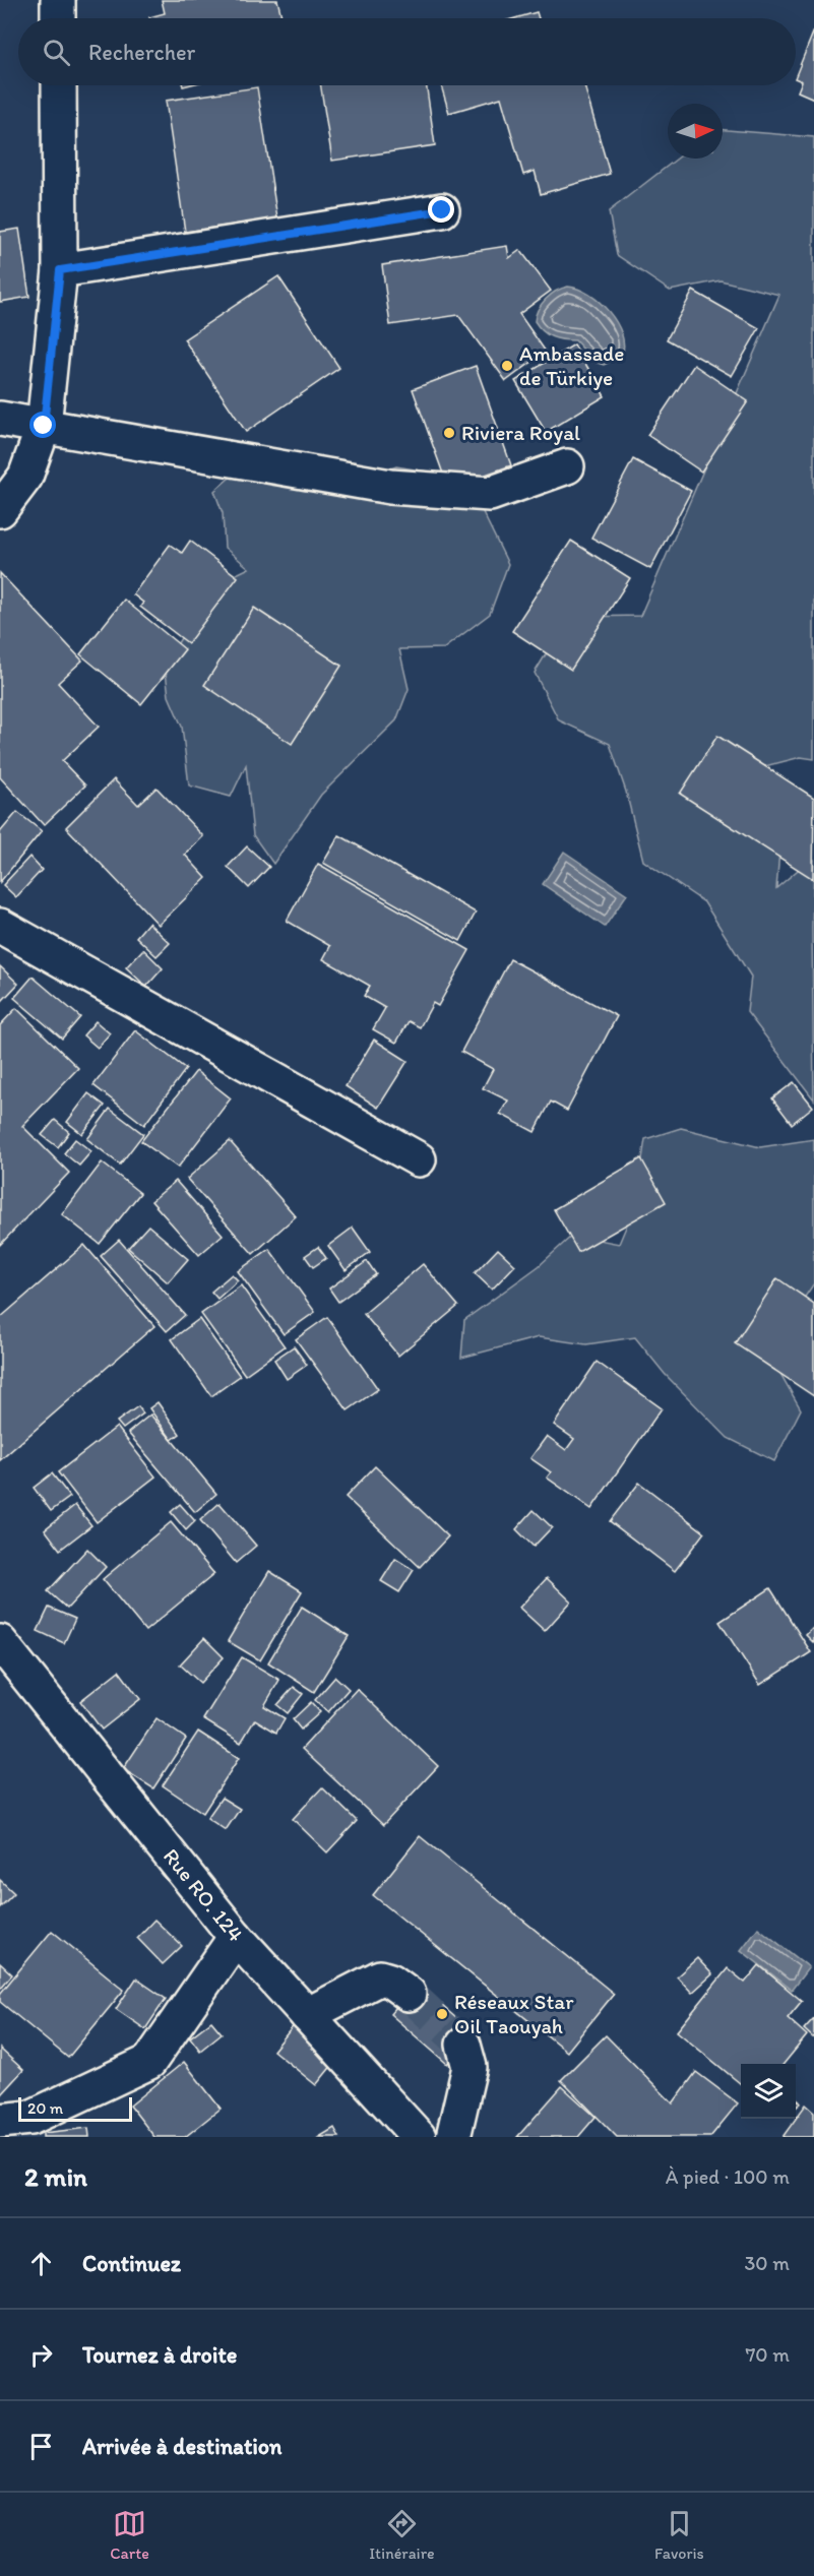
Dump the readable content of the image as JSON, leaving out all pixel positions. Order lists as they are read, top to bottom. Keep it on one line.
{"streets":{"street":["Rue RO. 124"]},"places":["Ambassade de Türkiye","Riviera Royal","Réseaux Star Oil Taouyah"],"scale_bar":"20 m","north":"right","page":{"search":"Rechercher","scale":"20 m","heading":["2 min","À pied · 100 m"],"list":[["Continuez","30 m"],["Tournez à droite","70 m"],"Arrivée à destination"],"nav":["Carte","Itinéraire","Favoris"]}}
